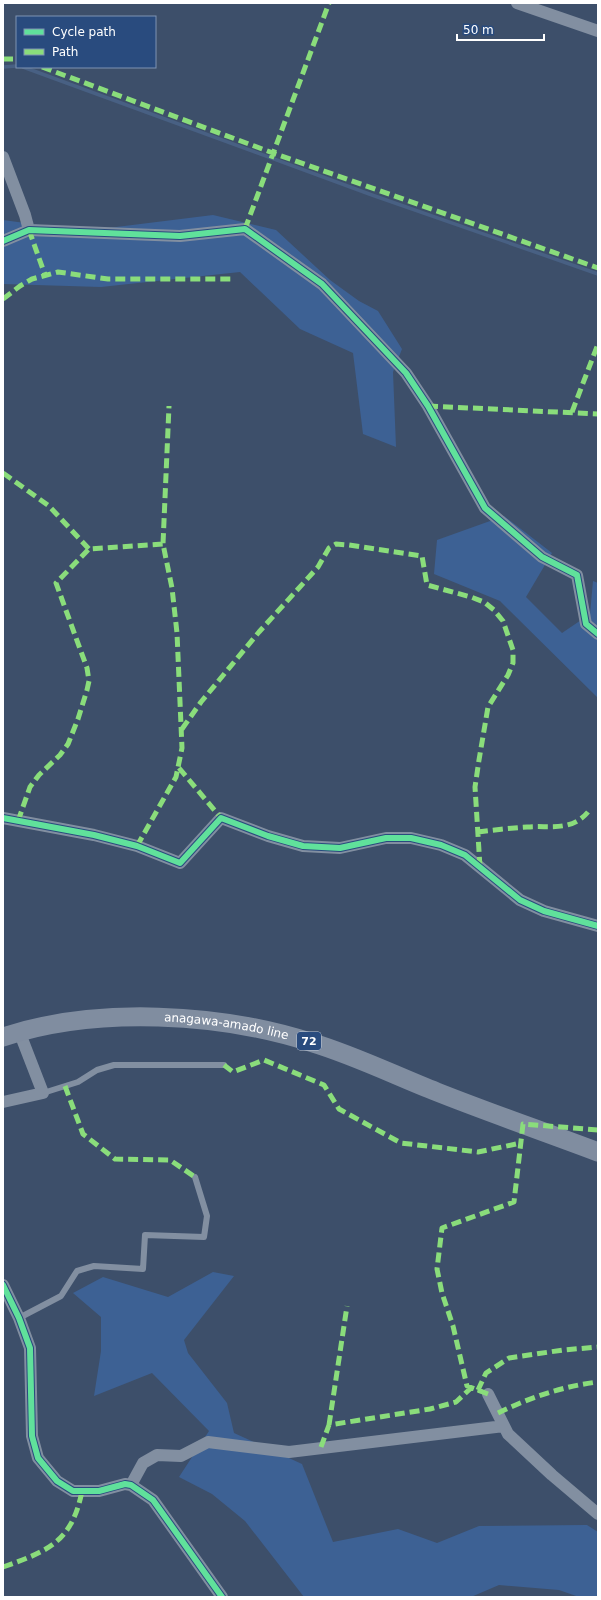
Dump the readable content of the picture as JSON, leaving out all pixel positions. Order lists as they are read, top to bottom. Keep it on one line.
{"streets":{"main road":["anagawa-amado line","72"]},"legend":["Cycle path","Path"],"scale_bar":"50 m"}
